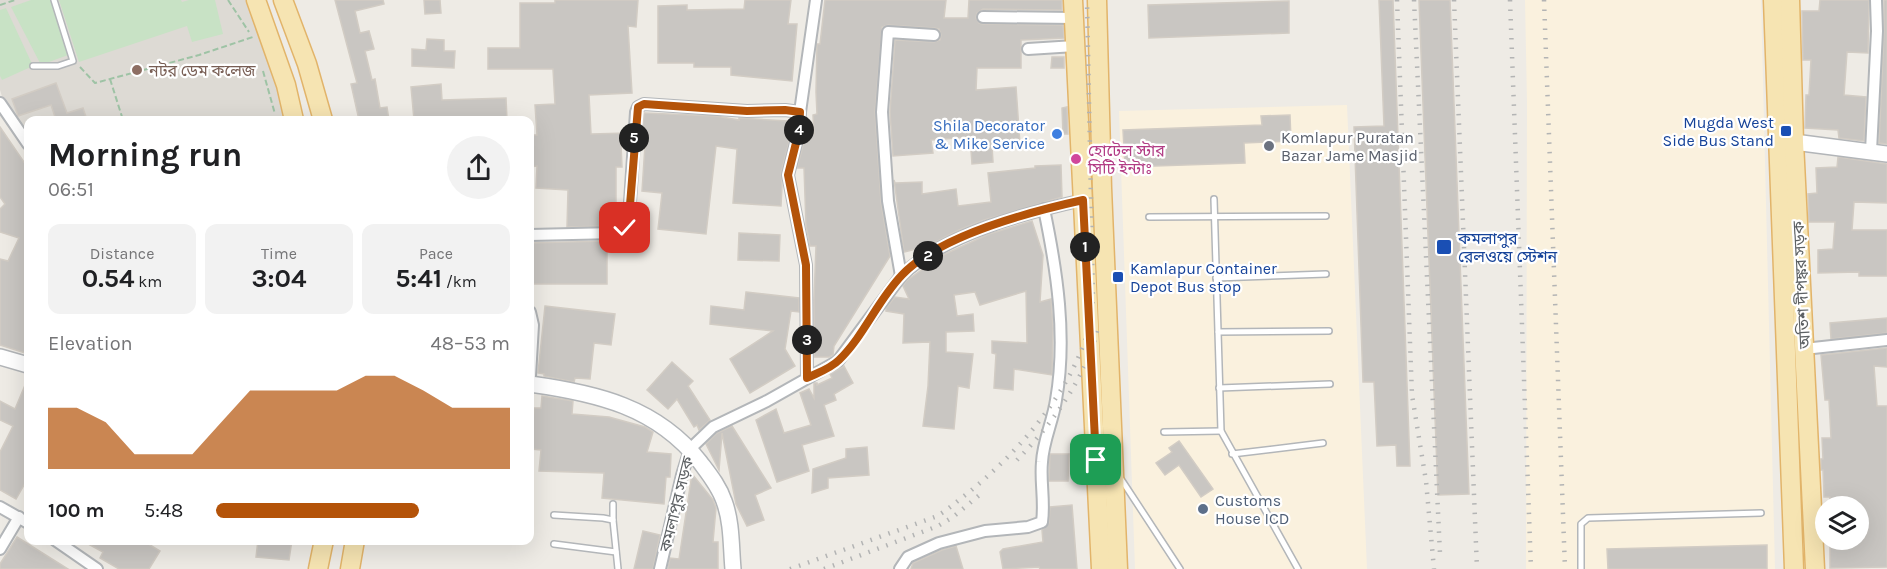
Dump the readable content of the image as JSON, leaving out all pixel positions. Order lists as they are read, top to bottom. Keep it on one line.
{"streets":{"main road":["অতিশ দীপঙ্কর সড়ক"],"street":["কমলাপুর সড়ক"]},"places":{"other":["নটর ডেম কলেজ","Shila Decorator & Mike Service","Komlapur Puratan Bazar Jame Masjid","হোটেল স্টার সিটি ইন্টাঃ","Customs House ICD"],"transit":["Mugda West Side Bus Stand","কমলাপুর রেলওয়ে স্টেশন","Kamlapur Container Depot Bus stop"]},"page":{"pins":["4","5","1","2","3"],"heading":["Morning run","06:51"],"stats":[["Distance","0.54 km"],["Time","3:04"],["Pace","5:41 /km"]],"chart":["Elevation","48–53 m"],"list":[{"name":"100 m","note":"5:48"}]}}
